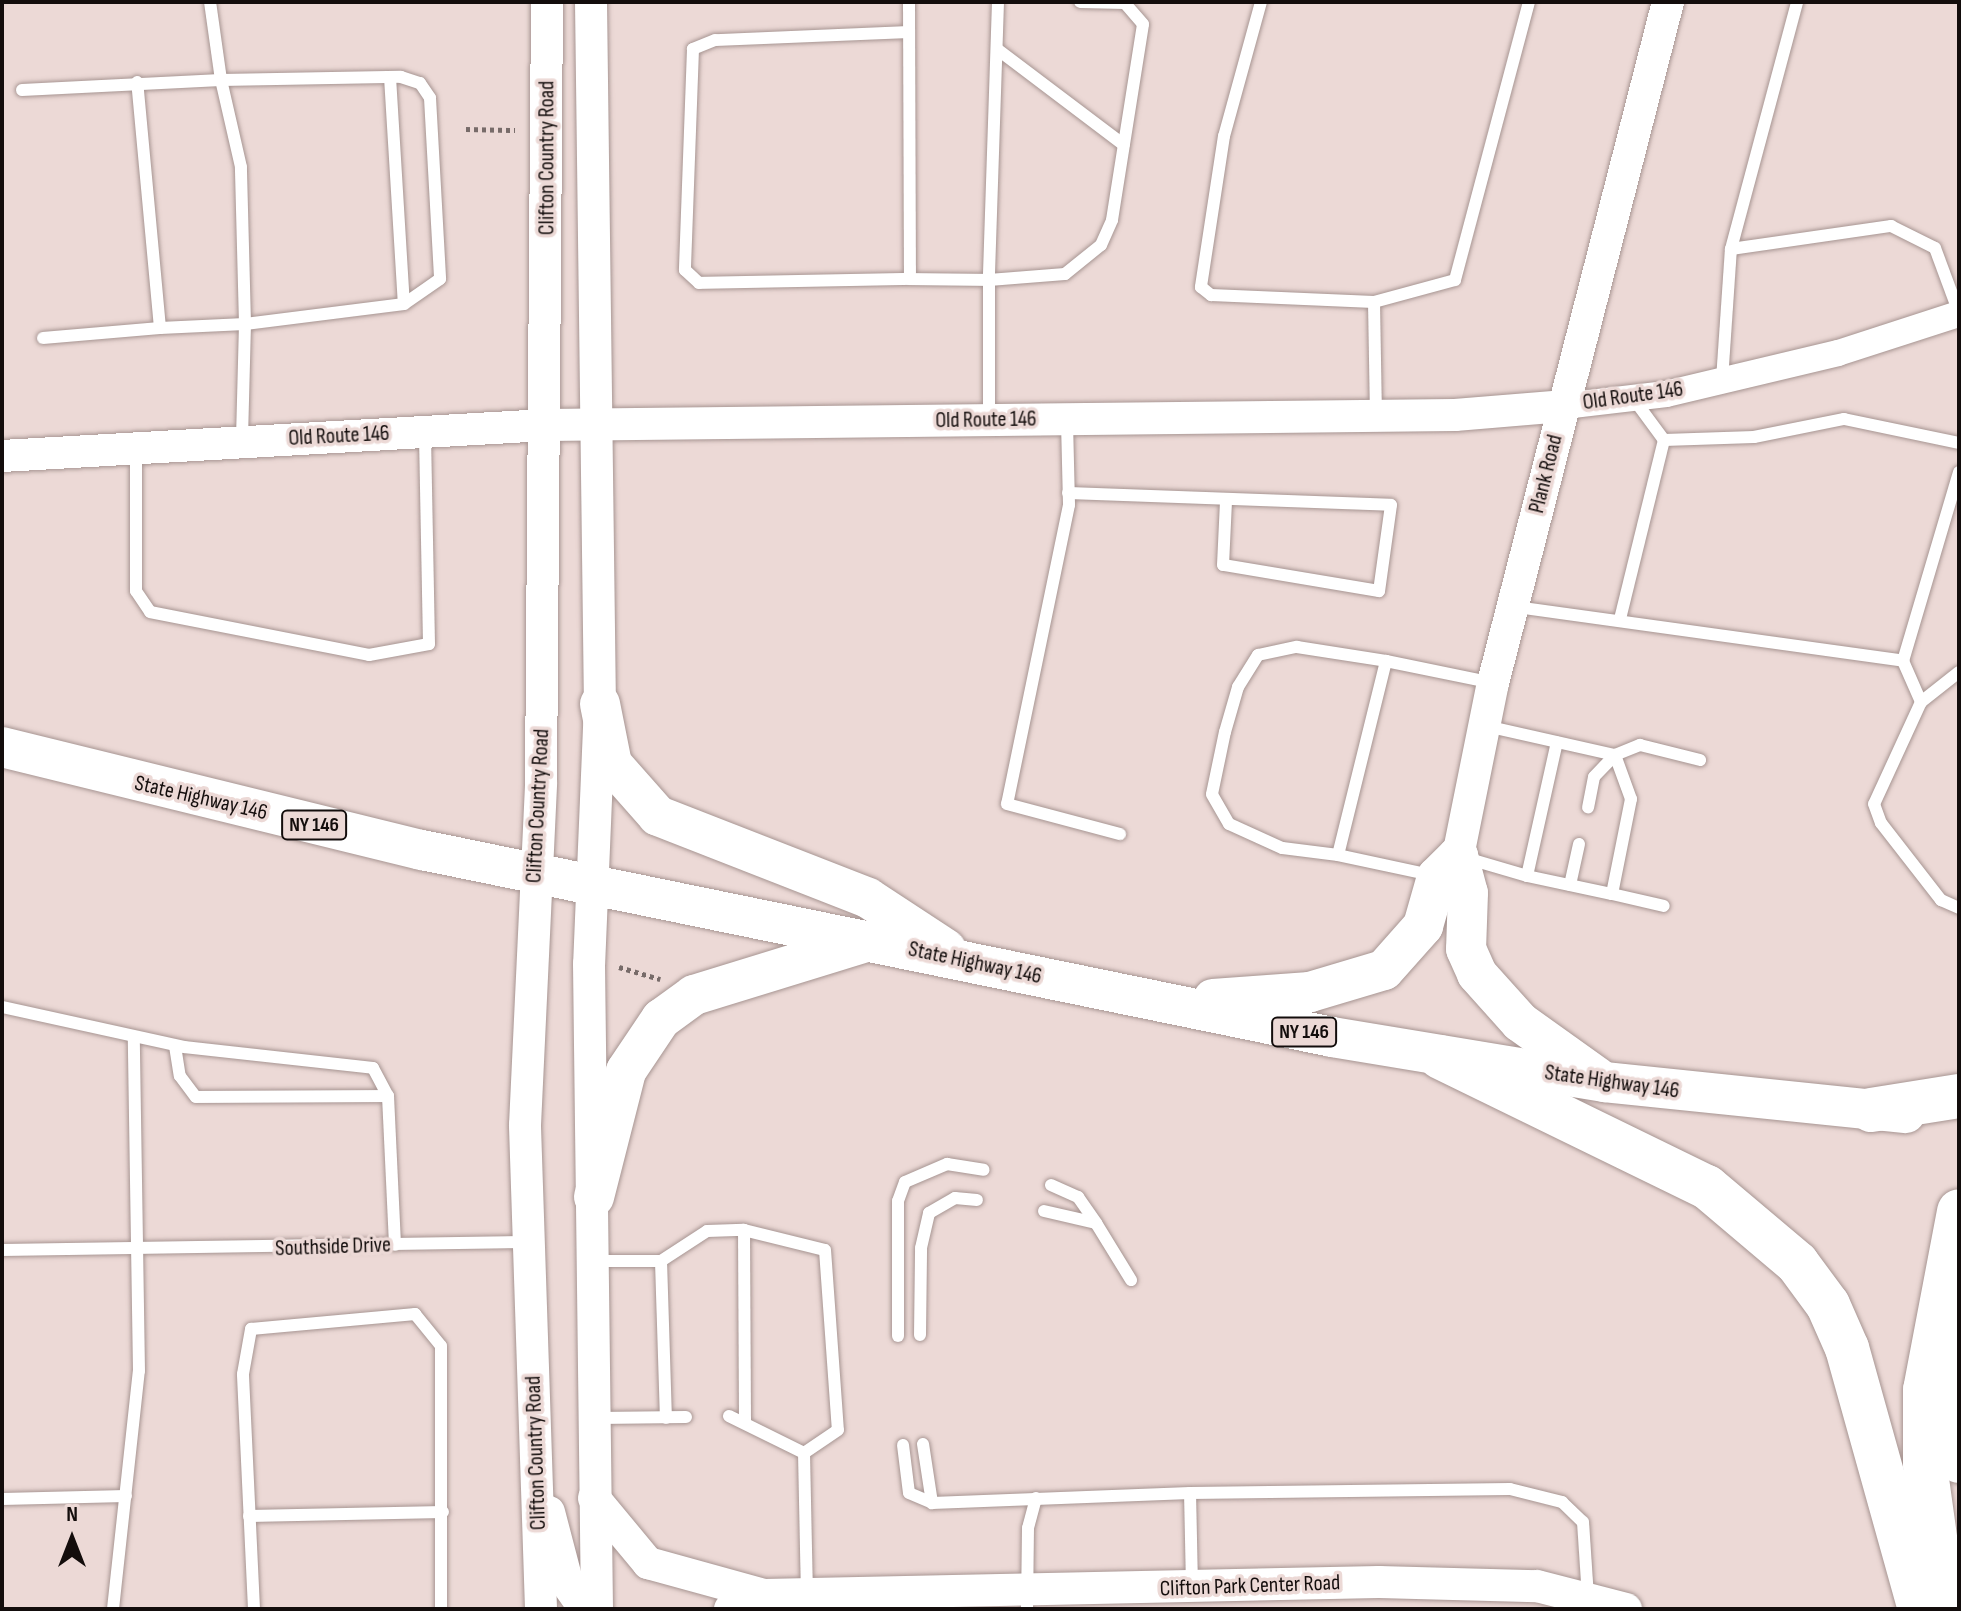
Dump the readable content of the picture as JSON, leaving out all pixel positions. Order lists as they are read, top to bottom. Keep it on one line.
{"streets":{"main road":["State Highway 146","NY 146"],"street":["Clifton Country Road","Old Route 146","Plank Road","Clifton Park Center Road"],"lane":["Southside Drive"]},"crossings":[["Clifton Country Road","Old Route 146"],["Clifton Country Road","State Highway 146"],["Clifton Country Road","Southside Drive"],["Old Route 146","Plank Road"]],"north":"top"}
